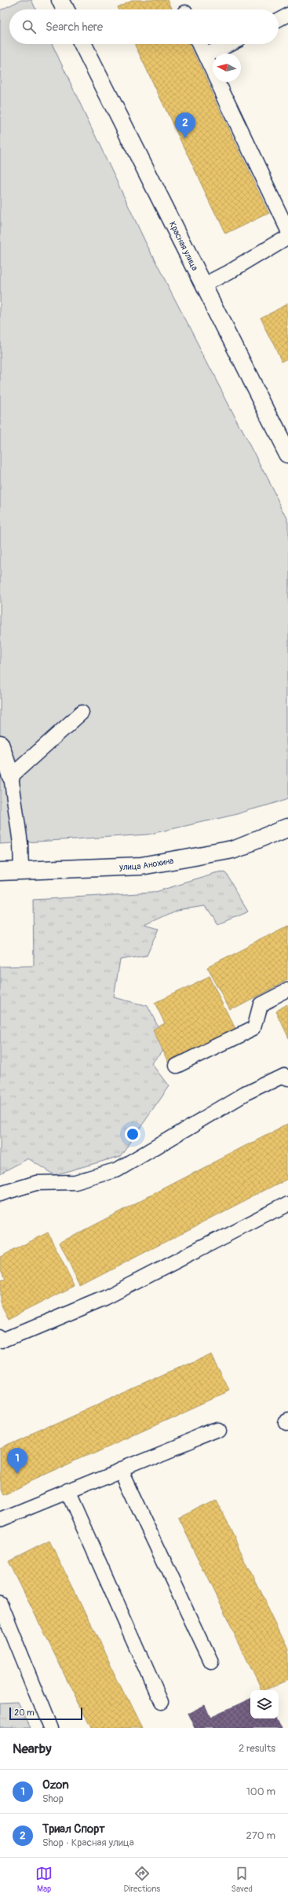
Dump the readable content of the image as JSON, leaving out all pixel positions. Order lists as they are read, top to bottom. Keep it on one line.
{"streets":{"street":["Красная улица","улица Анохина"]},"scale_bar":"20 m","north":"left","page":{"search":"Search here","pins":["2","1"],"scale":"20 m","heading":["Nearby","2 results"],"list":[{"mark":"1","name":"Ozon","note":"Shop","value":"100 m"},{"mark":"2","name":"Триал Спорт","note":"Shop · Красная улица","value":"270 m"}],"nav":["Map","Directions","Saved"]}}
